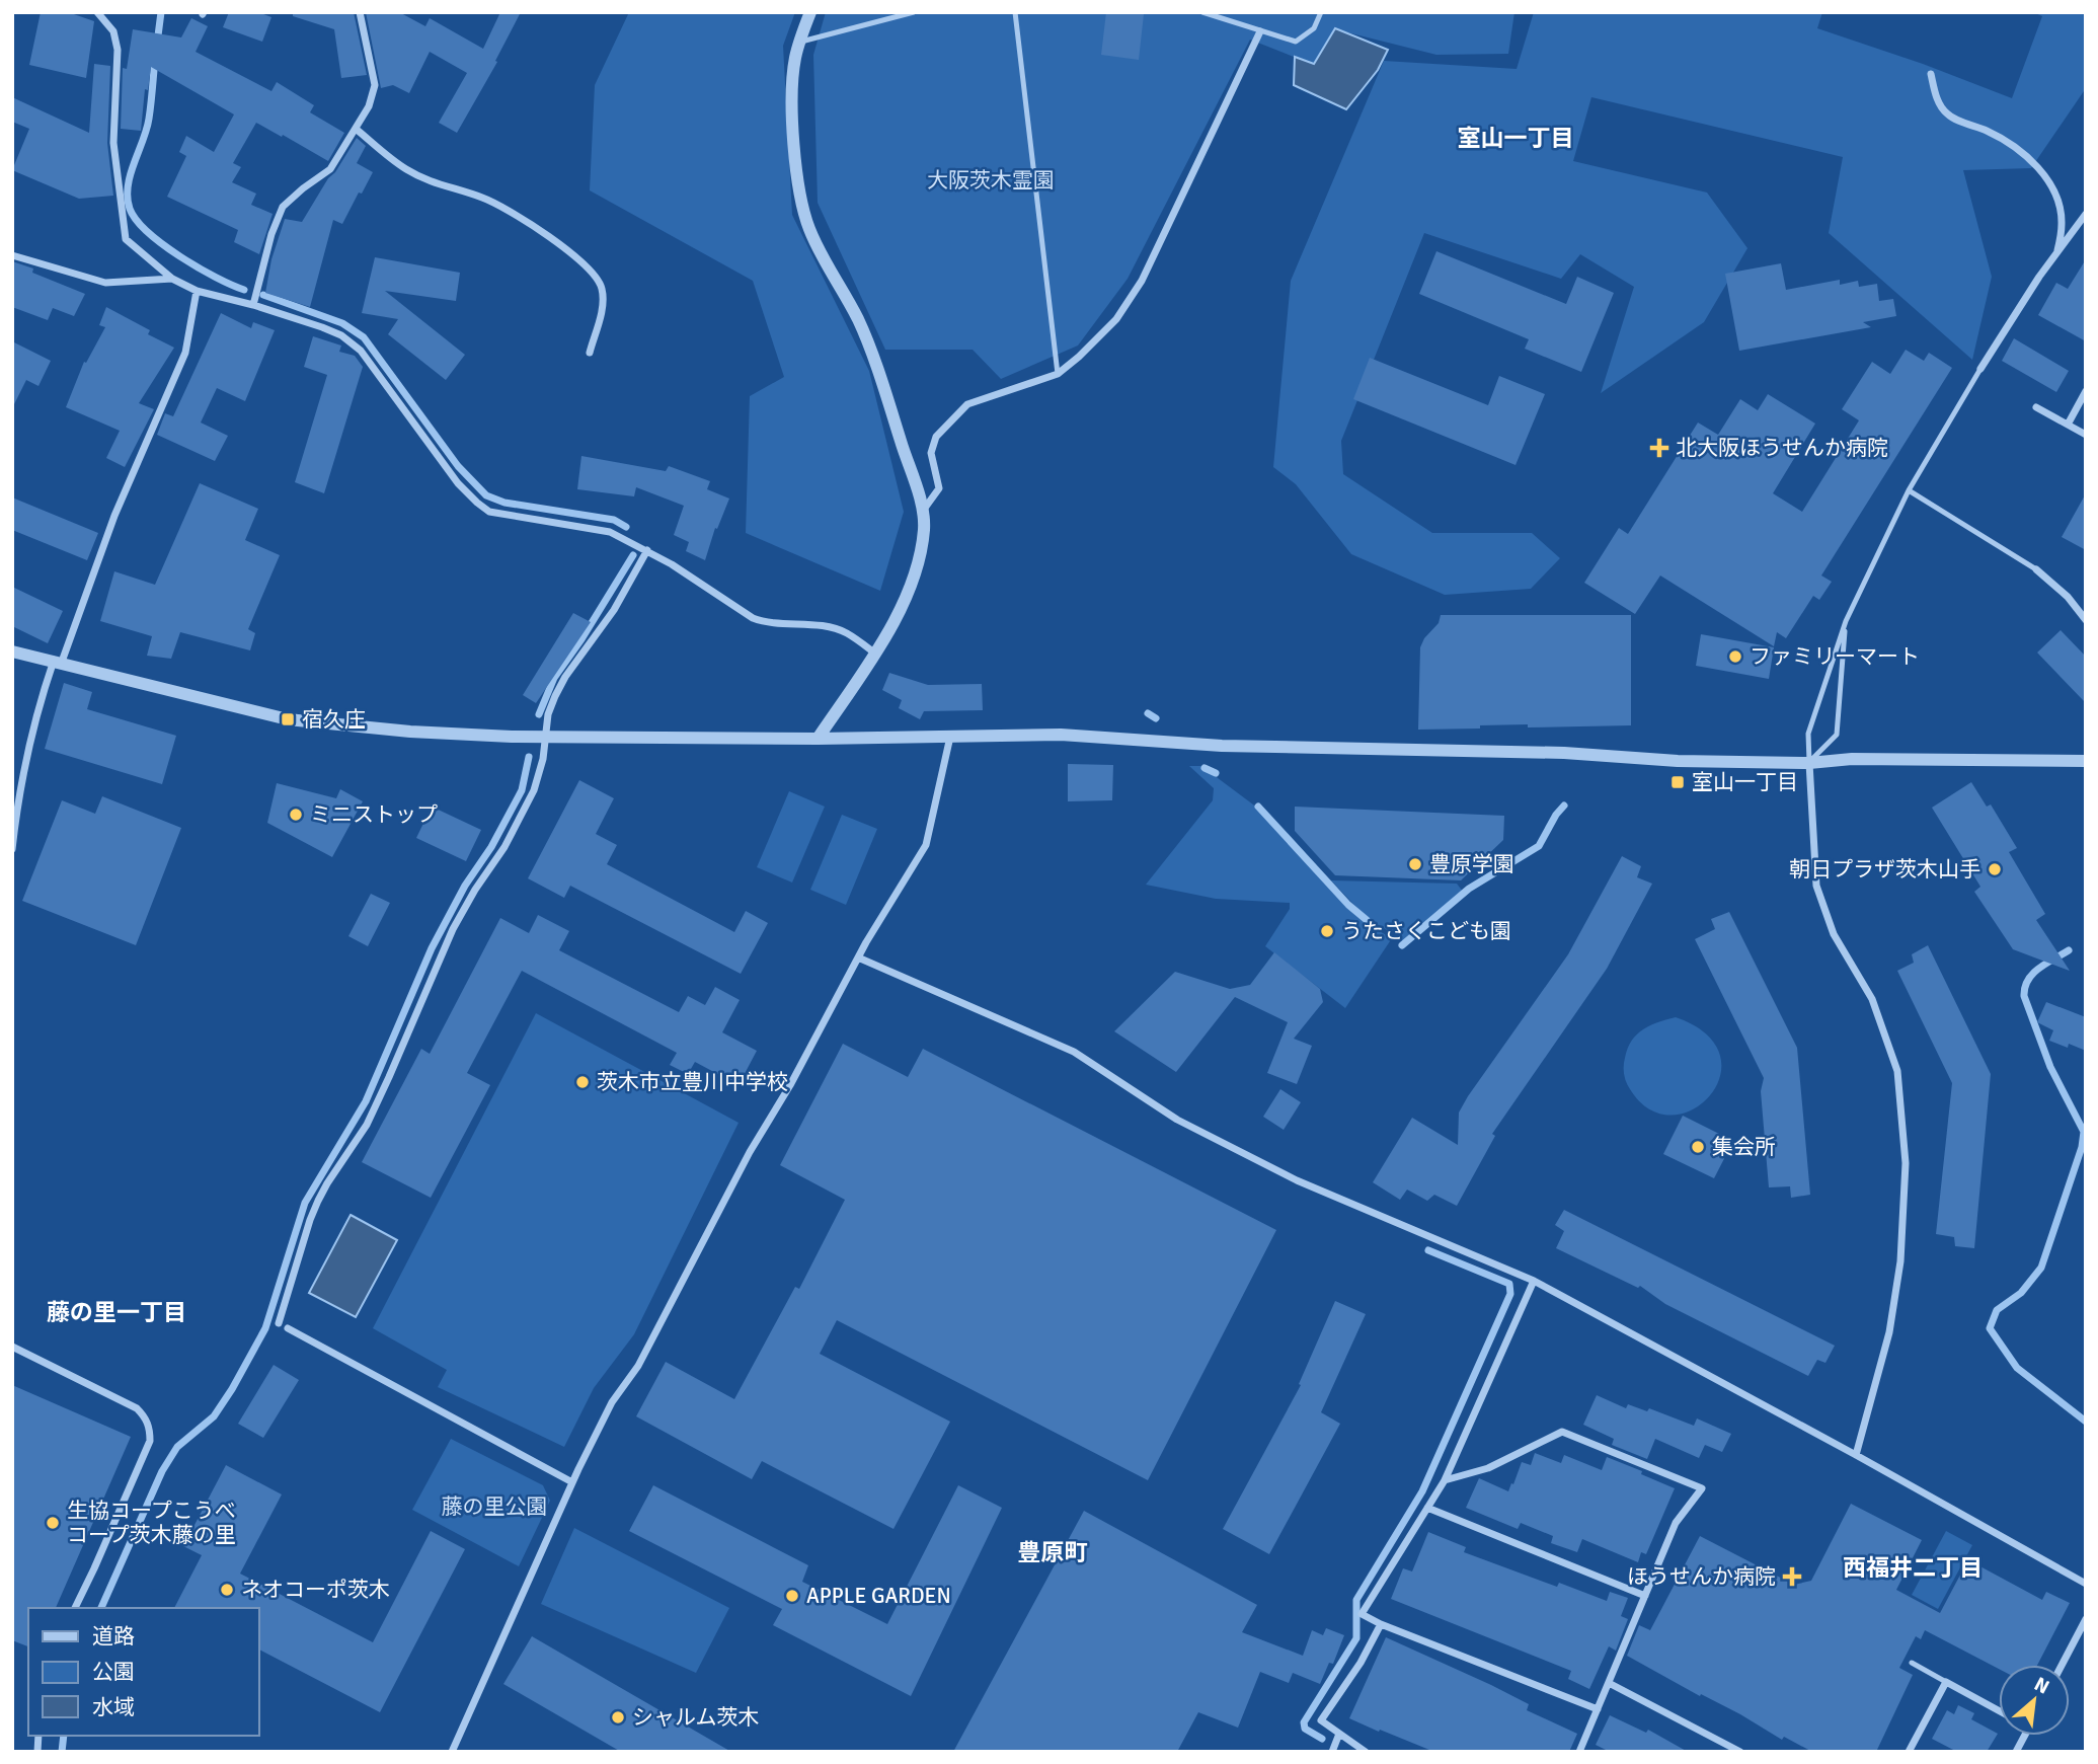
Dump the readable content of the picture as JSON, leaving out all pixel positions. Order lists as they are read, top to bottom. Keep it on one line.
{"districts":["室山一丁目","藤の里一丁目","豊原町","西福井二丁目"],"parks":["大阪茨木霊園","藤の里公園"],"places":{"health":["北大阪ほうせんか病院","ほうせんか病院"],"other":["ファミリーマート","ミニストップ","豊原学園","朝日プラザ茨木山手","うたさくこども園","茨木市立豊川中学校","集会所","生協コープこうべ コープ茨木藤の里","ネオコーポ茨木","APPLE GARDEN","シャルム茨木"],"transit":["宿久庄","室山一丁目"]},"legend":["道路","公園","水域"],"north":"top right"}
